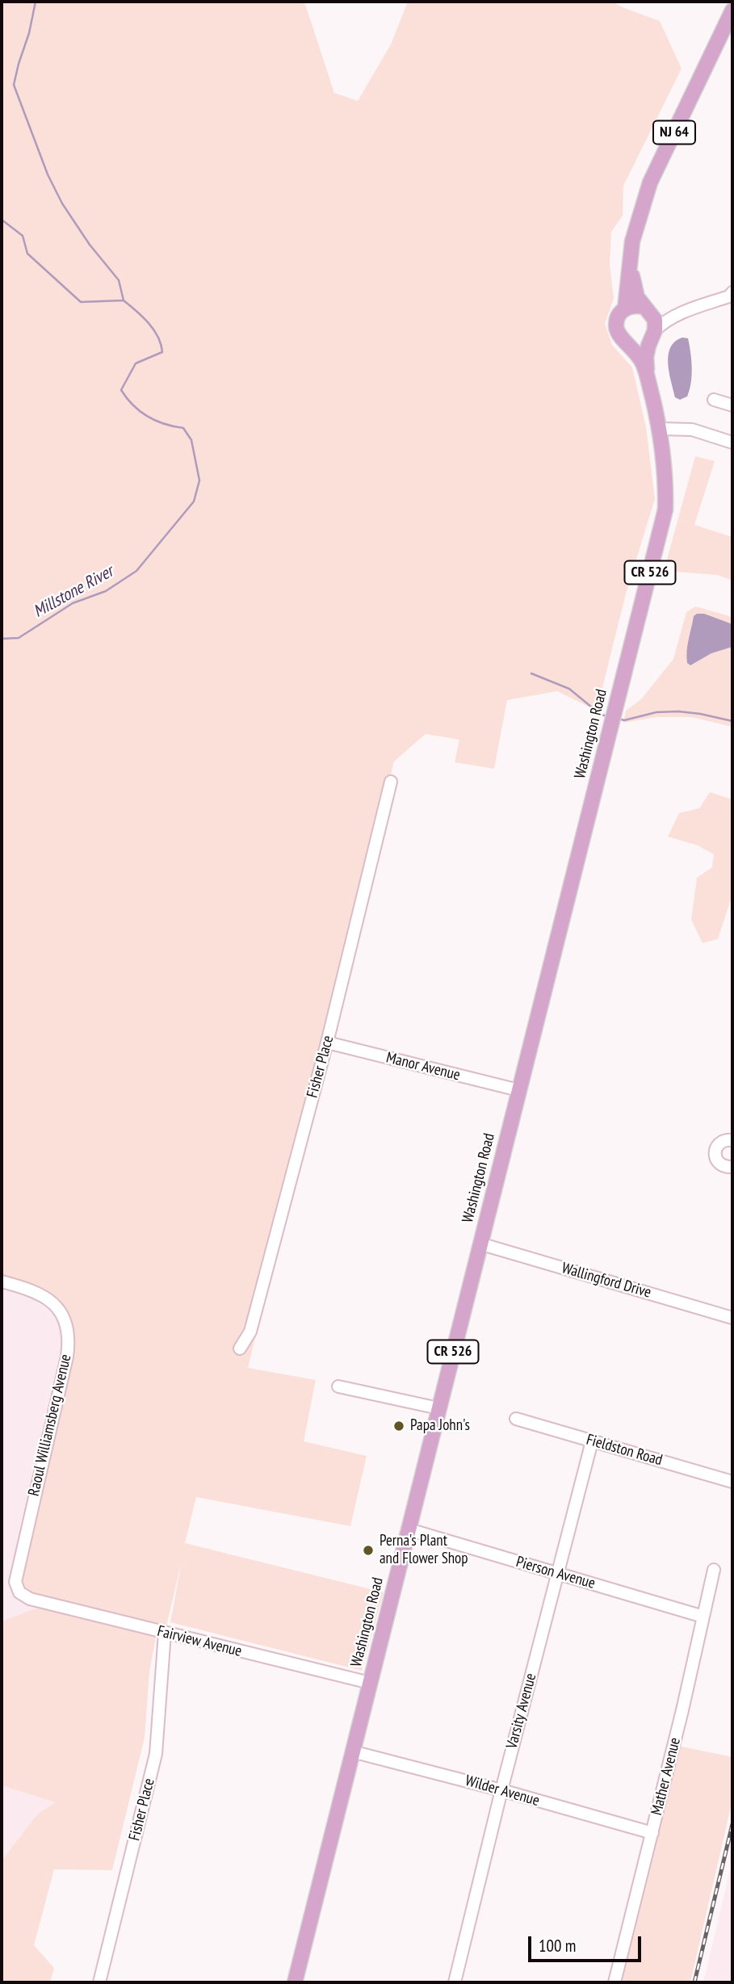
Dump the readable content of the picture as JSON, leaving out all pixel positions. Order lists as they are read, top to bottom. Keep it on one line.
{"streets":{"main road":["NJ 64","CR 526","Washington Road"],"street":["Fisher Place","Manor Avenue","Wallingford Drive","Raoul Williamsberg Avenue","Fieldston Road","Pierson Avenue","Fairview Avenue","Varsity Avenue","Mather Avenue","Wilder Avenue"]},"crossings":[["NJ 64","Washington Road"],["Washington Road","Manor Avenue"],["Washington Road","Wallingford Drive"],["Washington Road","Pierson Avenue"],["Washington Road","Fairview Avenue"],["Washington Road","Wilder Avenue"],["Fisher Place","Manor Avenue"],["Fisher Place","Fairview Avenue"],["Raoul Williamsberg Avenue","Fairview Avenue"],["Fieldston Road","Varsity Avenue"],["Pierson Avenue","Varsity Avenue"],["Pierson Avenue","Mather Avenue"],["Varsity Avenue","Wilder Avenue"],["Mather Avenue","Wilder Avenue"]],"water":["Millstone River"],"places":["Papa John's","Perna's Plant and Flower Shop"],"scale_bar":"100 m"}
